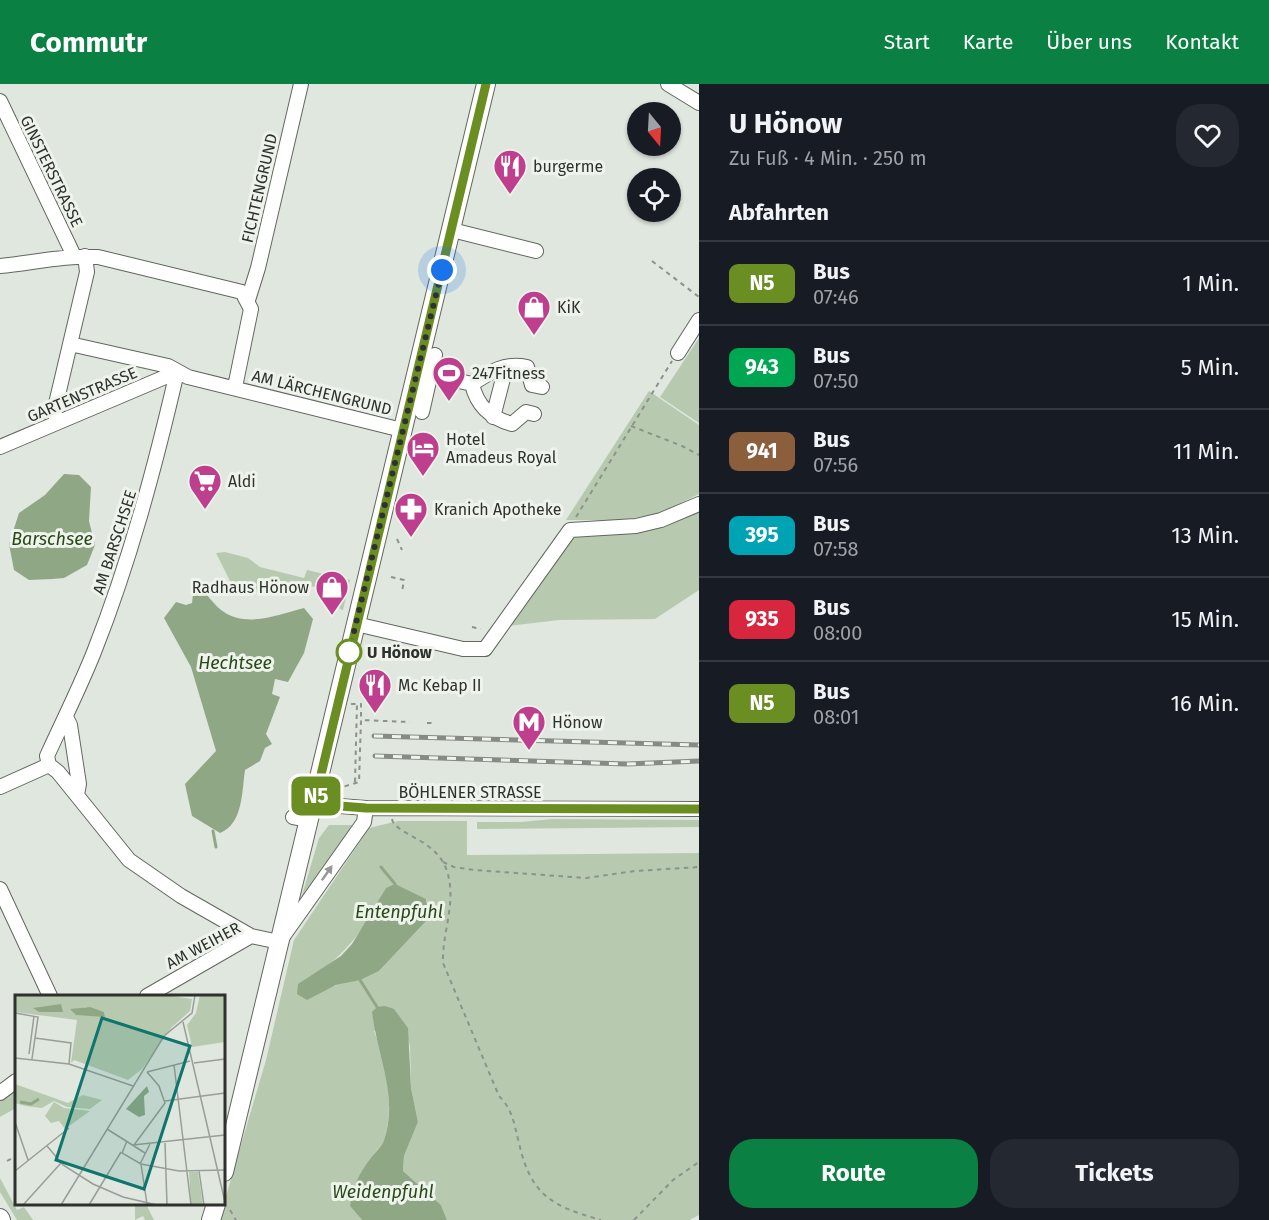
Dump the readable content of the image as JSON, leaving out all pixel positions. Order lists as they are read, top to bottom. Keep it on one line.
{"streets":{"street":["GINSTERSTRASSE","FICHTENGRUND","AM LÄRCHENGRUND","GARTENSTRASSE","AM BARSCHSEE","BÖHLENER STRASSE","AM WEIHER"]},"crossings":[["FICHTENGRUND","AM LÄRCHENGRUND"],["AM LÄRCHENGRUND","GARTENSTRASSE"],["AM LÄRCHENGRUND","AM BARSCHSEE"],["GARTENSTRASSE","AM BARSCHSEE"]],"water":["Barschsee","Hechtsee","Entenpfuhl","Weidenpfuhl"],"places":{"restaurant":["burgerme","Mc Kebap II"],"shop":["KiK","Radhaus Hönow"],"sports":["247Fitness"],"hotel":["Hotel Amadeus Royal"],"supermarket":["Aldi"],"pharmacy":["Kranich Apotheke"],"other":["U Hönow"],"metro station":["Hönow"]},"lines":["bus line N5"],"north":"bottom","page":{"header":"Commutr","nav":["Start","Karte","Über uns","Kontakt"],"on_map":"N5","heading":[["U Hönow","Zu Fuß · 4 Min. · 250 m"],"Abfahrten"],"list":[{"mark":"N5","name":"Bus","note":"07:46","value":"1 Min."},{"mark":"943","name":"Bus","note":"07:50","value":"5 Min."},{"mark":"941","name":"Bus","note":"07:56","value":"11 Min."},{"mark":"395","name":"Bus","note":"07:58","value":"13 Min."},{"mark":"935","name":"Bus","note":"08:00","value":"15 Min."},{"mark":"N5","name":"Bus","note":"08:01","value":"16 Min."}],"buttons":["Route","Tickets"]}}
